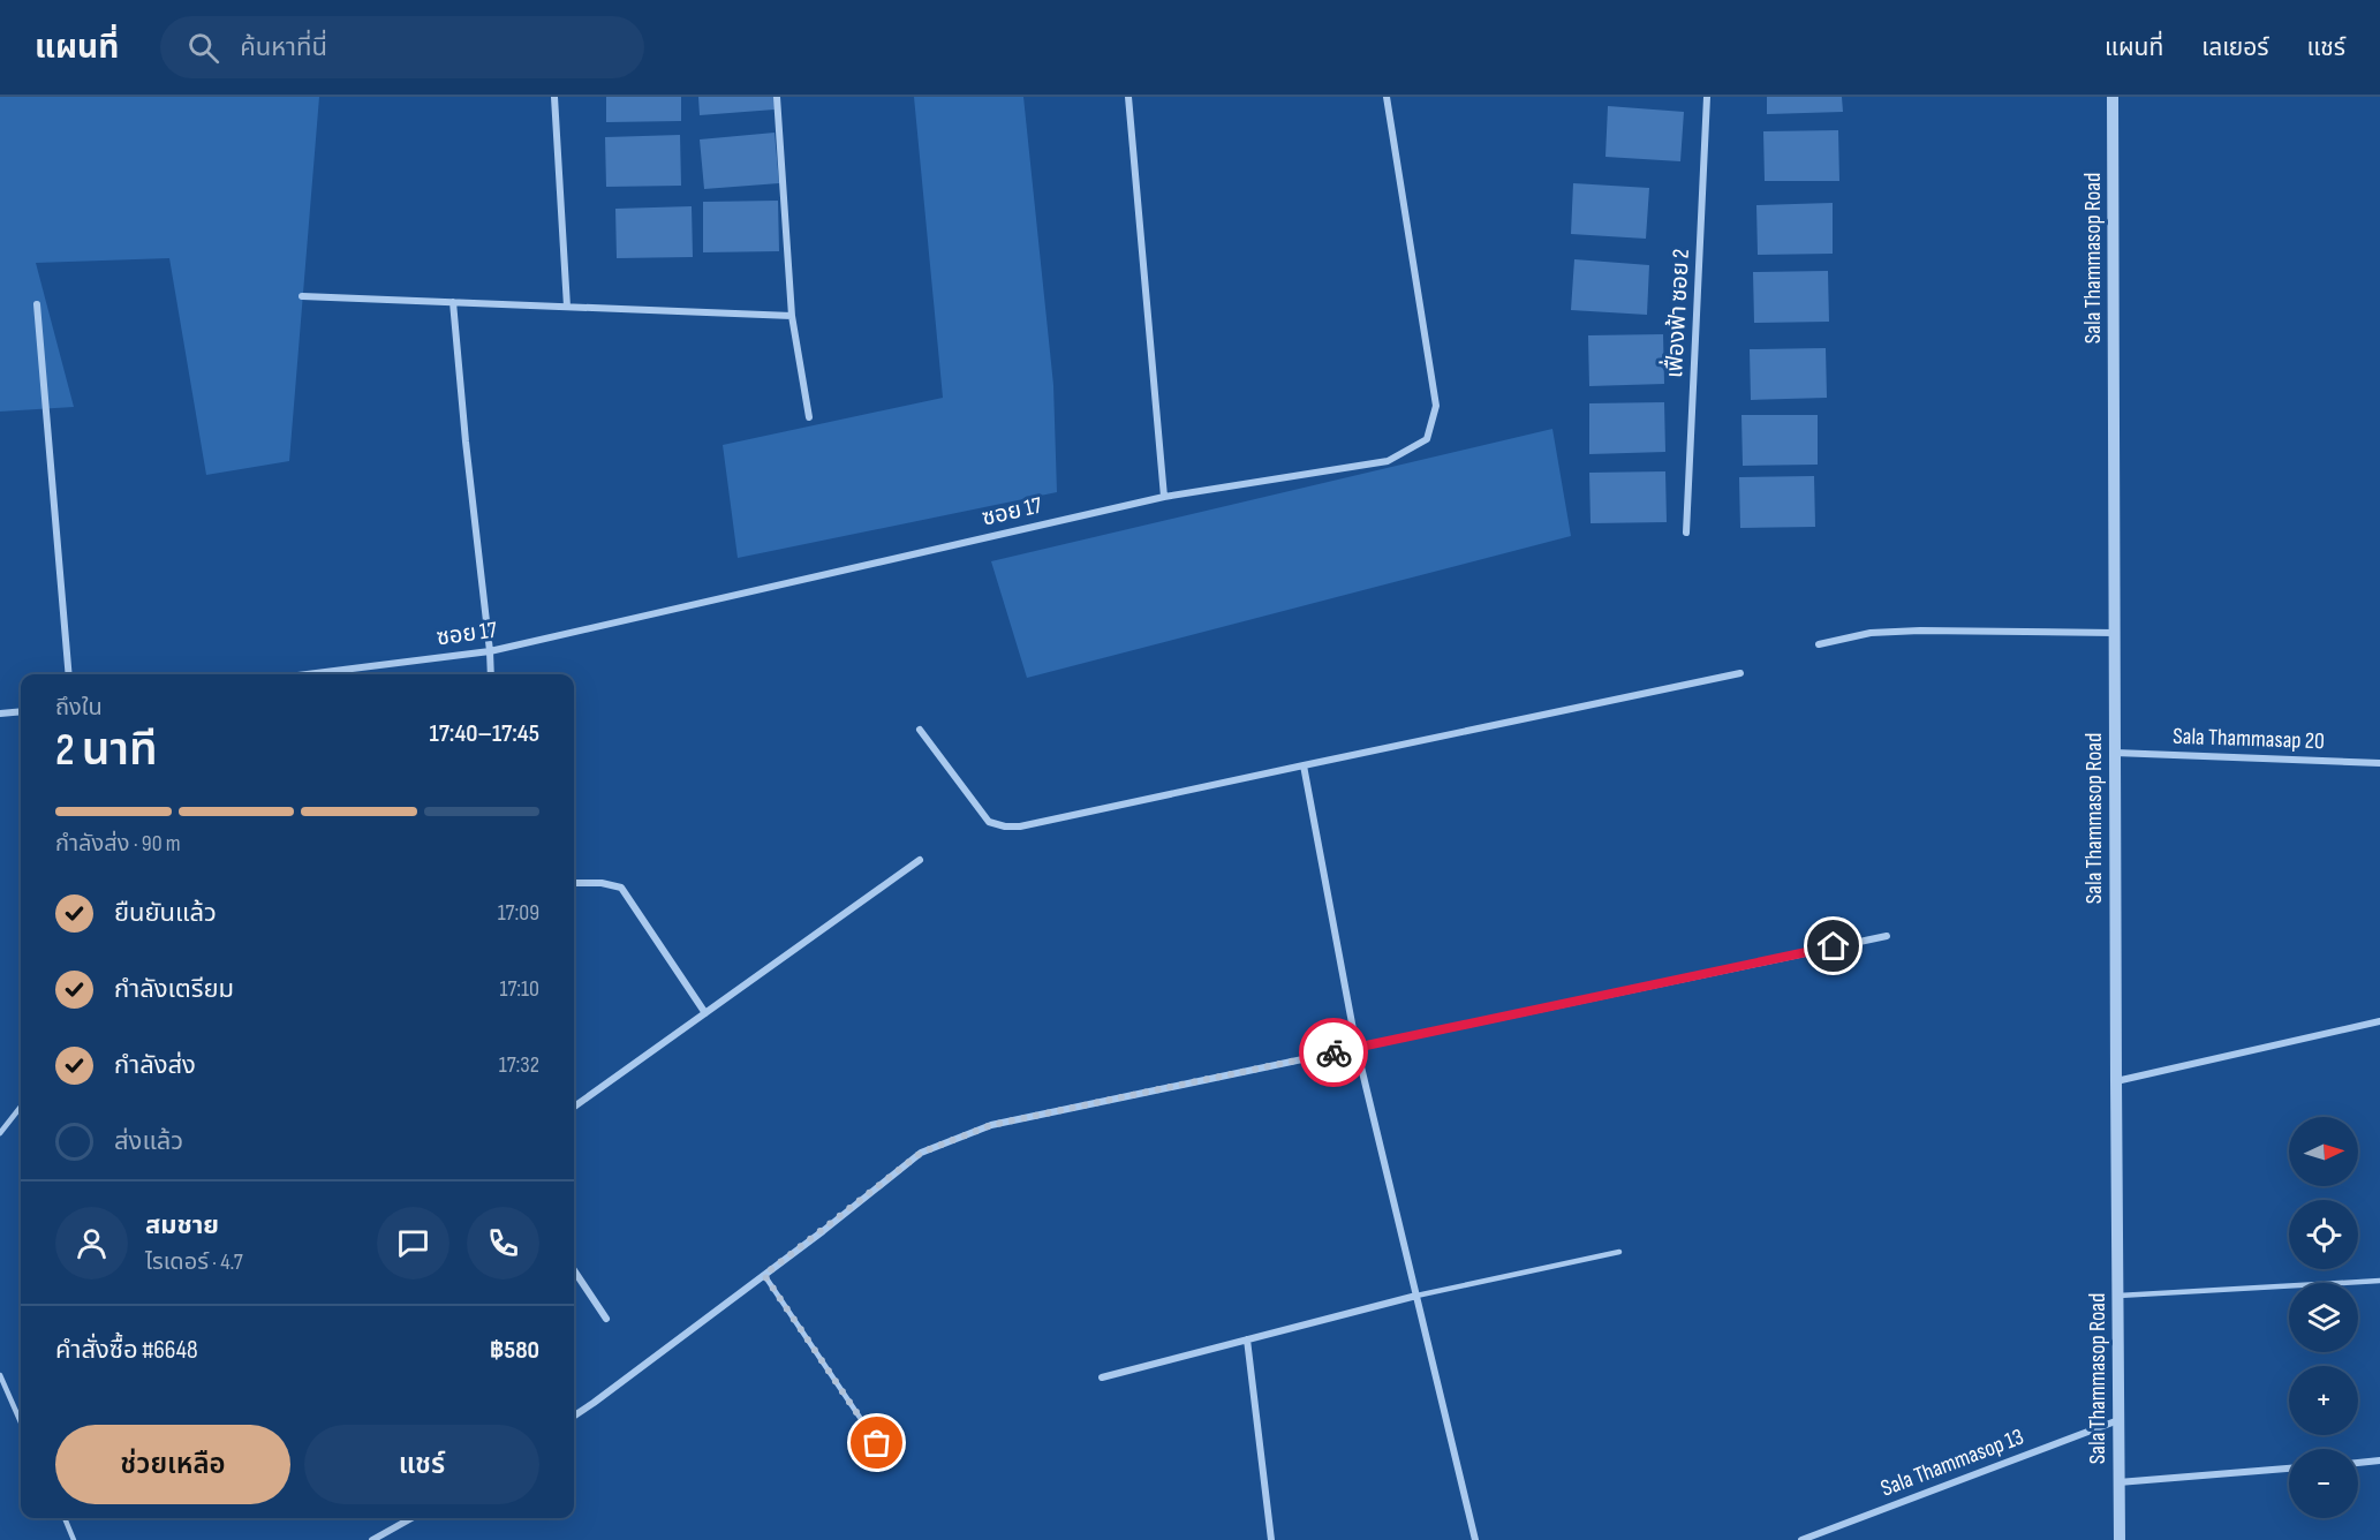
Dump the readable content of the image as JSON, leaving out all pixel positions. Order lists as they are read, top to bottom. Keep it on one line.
{"streets":{"street":["Sala Thammasop Road","เฟื่องฟ้า ซอย 2","ซอย 17","Sala Thammasap 20","Sala Thammasop 13"]},"crossings":[["Sala Thammasop Road","Sala Thammasap 20"],["Sala Thammasop Road","Sala Thammasop 13"]],"north":"right","page":{"header":"แผนที่","search":"ค้นหาที่นี่","nav":["แผนที่","เลเยอร์","แชร์"],"heading":["2 นาที","ถึงใน","17:40–17:45"],"panel":["สมชาย","ไรเดอร์ · 4.7","คำสั่งซื้อ #6648","฿580"],"bar":"กำลังส่ง · 90 m","list":[["ยืนยันแล้ว","17:09"],["กำลังเตรียม","17:10"],["กำลังส่ง","17:32"],"ส่งแล้ว"],"map_buttons":["+","−"],"buttons":["ช่วยเหลือ","แชร์"]}}
